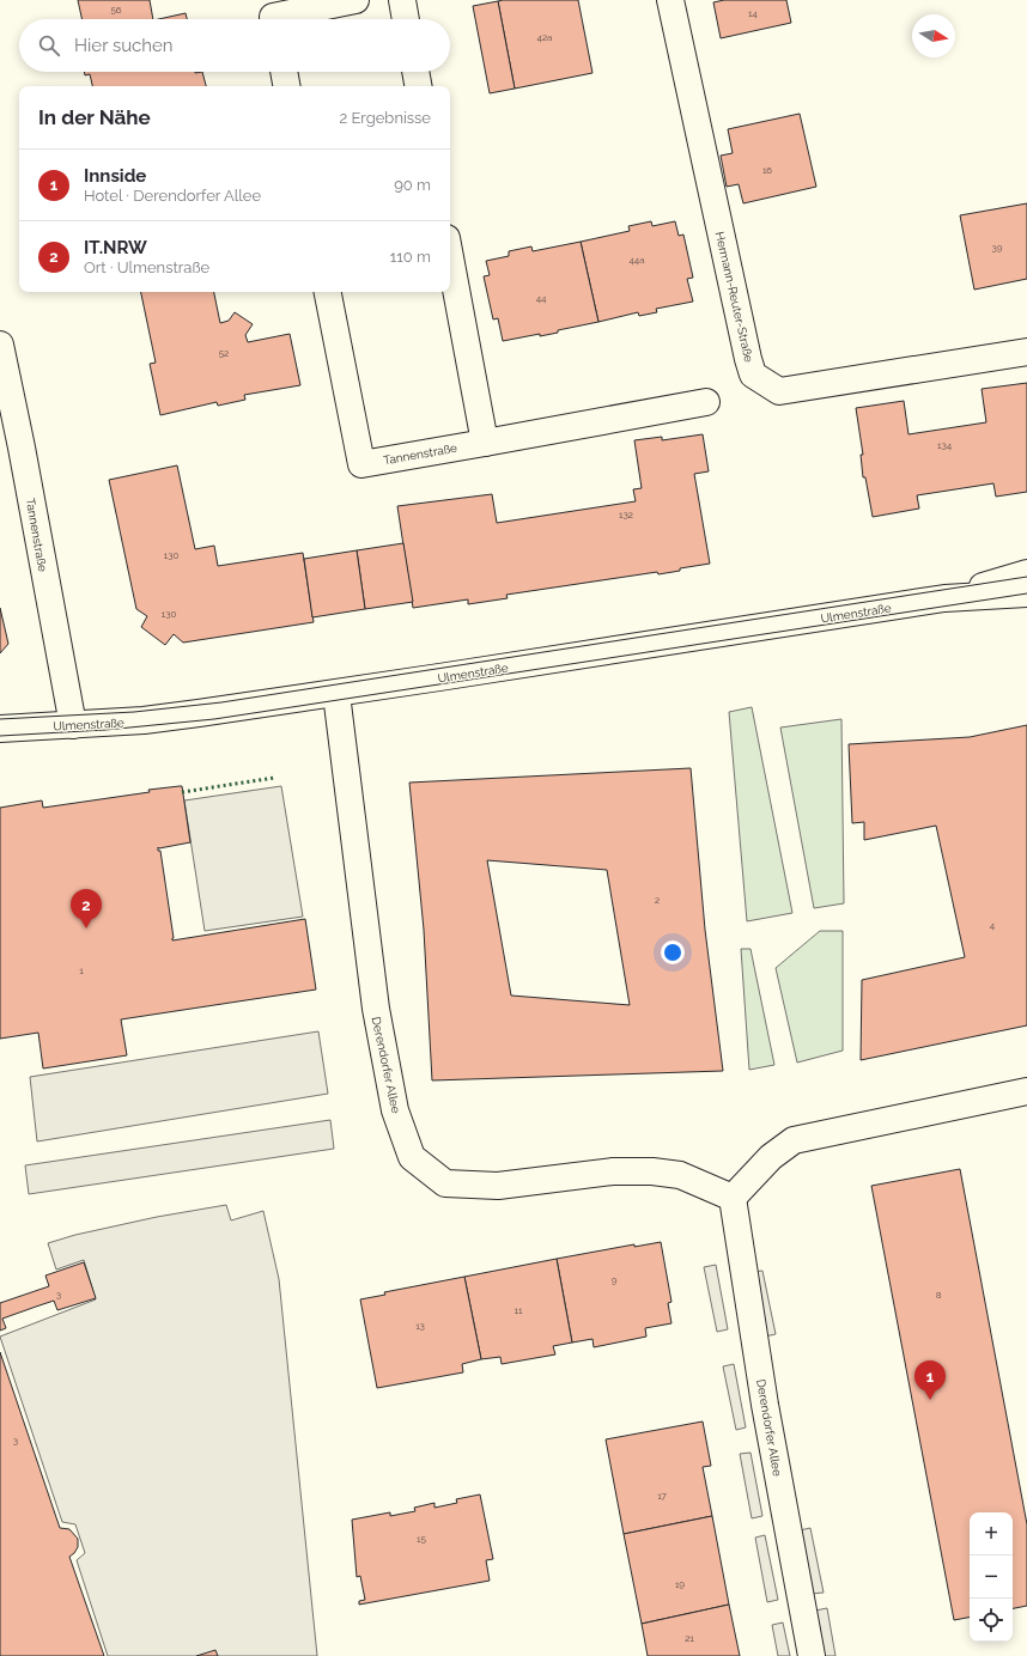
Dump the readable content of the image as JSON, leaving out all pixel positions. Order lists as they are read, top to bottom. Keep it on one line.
{"streets":{"street":["Hermann-Reuter-Straße","Tannenstraße","Ulmenstraße","Derendorfer Allee"]},"crossings":[["Tannenstraße","Ulmenstraße"],["Ulmenstraße","Derendorfer Allee"]],"house_numbers":["56","14","42a","16","39","44a","44","52","134","132","130","130","2","4","1","9","3","8","11","13","3","17","15","19","21"],"north":"right","page":{"search":"Hier suchen","heading":["In der Nähe","2 Ergebnisse"],"list":[{"mark":"1","name":"Innside","note":"Hotel · Derendorfer Allee","value":"90 m"},{"mark":"2","name":"IT.NRW","note":"Ort · Ulmenstraße","value":"110 m"}],"pins":["2","1"],"map_buttons":["+","−"]}}
